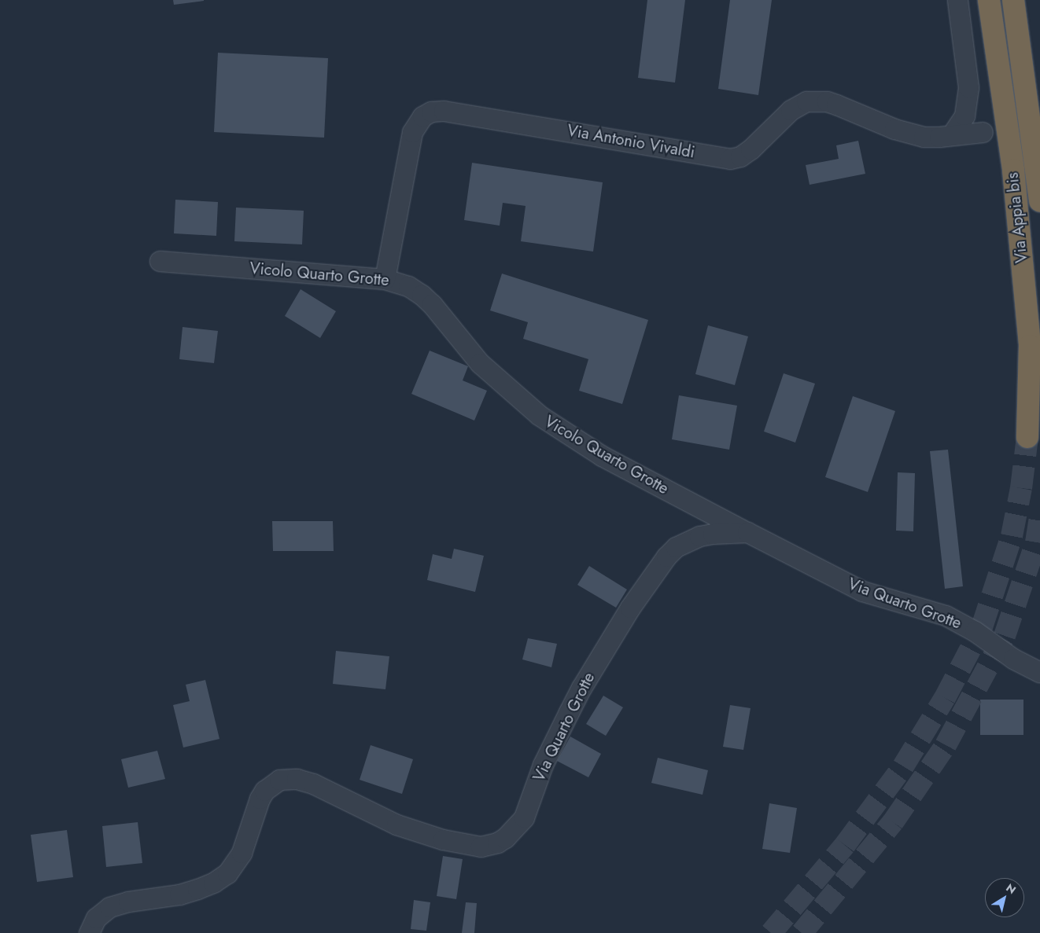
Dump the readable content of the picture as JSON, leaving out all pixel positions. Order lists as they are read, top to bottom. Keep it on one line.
{"streets":{"highway":["Via Appia bis"],"street":["Via Antonio Vivaldi","Vicolo Quarto Grotte","Via Quarto Grotte"]},"crossings":[["Via Antonio Vivaldi","Vicolo Quarto Grotte"],["Vicolo Quarto Grotte","Via Quarto Grotte"]],"north":"top right"}
